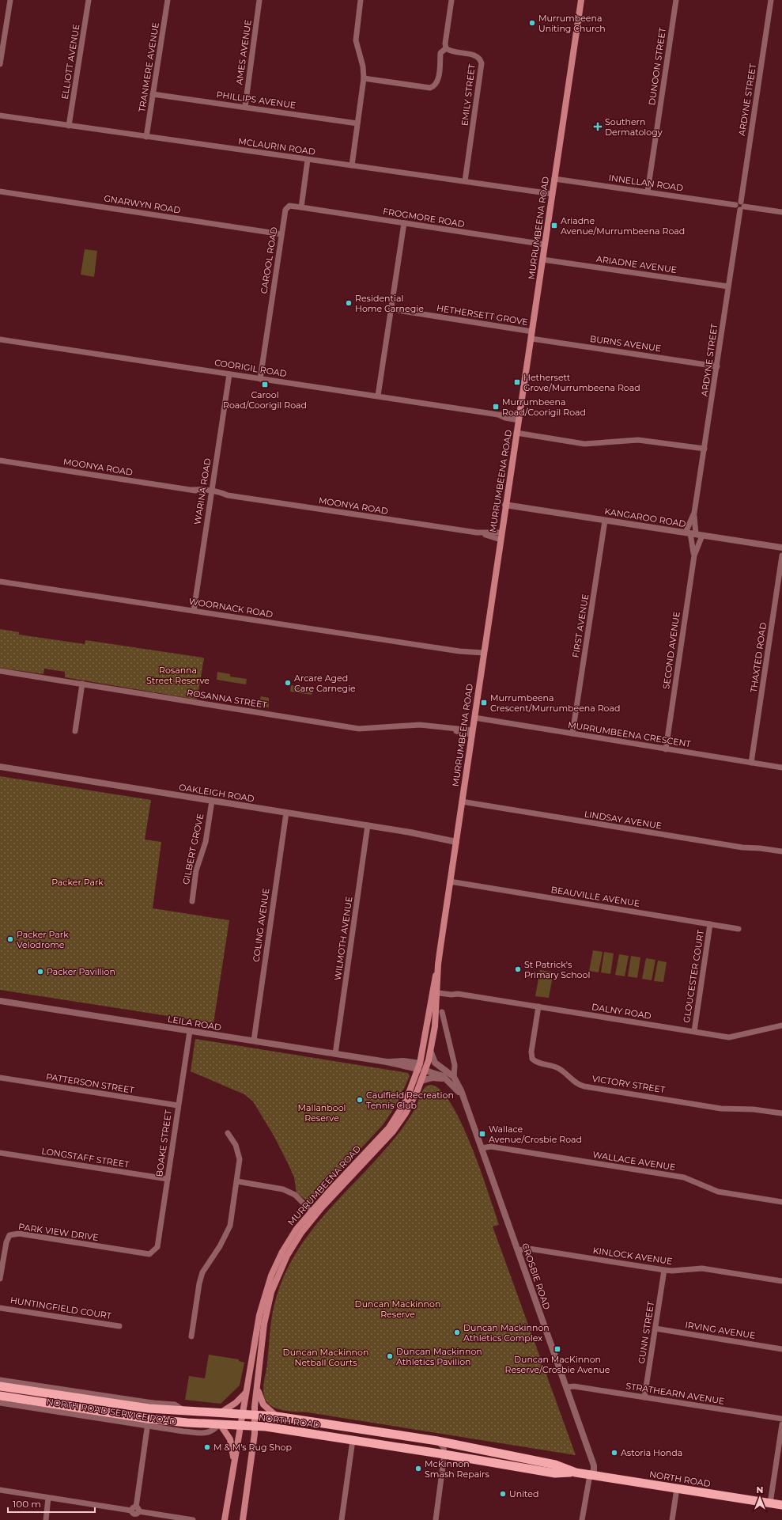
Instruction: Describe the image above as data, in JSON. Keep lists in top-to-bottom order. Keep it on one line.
{"streets":{"highway":["NORTH ROAD"],"main road":["MURRUMBEENA ROAD","LEILA ROAD"],"street":["AMES AVENUE","ELLIOTT AVENUE","DUNOON STREET","TRANMERE AVENUE","EMILY STREET","PHILLIPS AVENUE","ARDYNE STREET","MCLAURIN ROAD","INNELLAN ROAD","GNARWYN ROAD","FROGMORE ROAD","CAROOL ROAD","ARIADNE AVENUE","HETHERSETT GROVE","BURNS AVENUE","COORIGIL ROAD","MOONYA ROAD","WARINA ROAD","KANGAROO ROAD","WOORNACK ROAD","FIRST AVENUE","SECOND AVENUE","THAXTED ROAD","ROSANNA STREET","MURRUMBEENA CRESCENT","OAKLEIGH ROAD","LINDSAY AVENUE","GILBERT GROVE","BEAUVILLE AVENUE","COLING AVENUE","WILMOTH AVENUE","GLOUCESTER COURT","DALNY ROAD","PATTERSON STREET","VICTORY STREET","BOAKE STREET","LONGSTAFF STREET","WALLACE AVENUE","PARK VIEW DRIVE","KINLOCK AVENUE","CROSBIE ROAD","HUNTINGFIELD COURT","IRVING AVENUE","GUNN STREET","STRATHEARN AVENUE","NORTH ROAD SERVICE ROAD"]},"crossings":[["AMES AVENUE","PHILLIPS AVENUE"],["ELLIOTT AVENUE","MCLAURIN ROAD"],["DUNOON STREET","INNELLAN ROAD"],["TRANMERE AVENUE","PHILLIPS AVENUE"],["TRANMERE AVENUE","MCLAURIN ROAD"],["EMILY STREET","MCLAURIN ROAD"],["ARDYNE STREET","INNELLAN ROAD"],["ARDYNE STREET","ARIADNE AVENUE"],["ARDYNE STREET","BURNS AVENUE"],["ARDYNE STREET","KANGAROO ROAD"],["ARDYNE STREET","SECOND AVENUE"],["MCLAURIN ROAD","MURRUMBEENA ROAD"],["INNELLAN ROAD","MURRUMBEENA ROAD"],["GNARWYN ROAD","CAROOL ROAD"],["FROGMORE ROAD","MURRUMBEENA ROAD"],["FROGMORE ROAD","CAROOL ROAD"],["MURRUMBEENA ROAD","ARIADNE AVENUE"],["MURRUMBEENA ROAD","HETHERSETT GROVE"],["MURRUMBEENA ROAD","BURNS AVENUE"],["MURRUMBEENA ROAD","COORIGIL ROAD"],["MURRUMBEENA ROAD","MOONYA ROAD"],["MURRUMBEENA ROAD","KANGAROO ROAD"],["MURRUMBEENA ROAD","WOORNACK ROAD"],["MURRUMBEENA ROAD","ROSANNA STREET"],["MURRUMBEENA ROAD","MURRUMBEENA CRESCENT"],["MURRUMBEENA ROAD","OAKLEIGH ROAD"],["MURRUMBEENA ROAD","LINDSAY AVENUE"],["MURRUMBEENA ROAD","BEAUVILLE AVENUE"],["MURRUMBEENA ROAD","DALNY ROAD"],["MURRUMBEENA ROAD","LEILA ROAD"],["MURRUMBEENA ROAD","NORTH ROAD"],["CAROOL ROAD","COORIGIL ROAD"],["COORIGIL ROAD","WARINA ROAD"],["MOONYA ROAD","WARINA ROAD"],["WARINA ROAD","WOORNACK ROAD"],["KANGAROO ROAD","FIRST AVENUE"],["KANGAROO ROAD","SECOND AVENUE"],["FIRST AVENUE","MURRUMBEENA CRESCENT"],["SECOND AVENUE","MURRUMBEENA CRESCENT"],["THAXTED ROAD","MURRUMBEENA CRESCENT"],["OAKLEIGH ROAD","GILBERT GROVE"],["OAKLEIGH ROAD","COLING AVENUE"],["OAKLEIGH ROAD","WILMOTH AVENUE"],["BEAUVILLE AVENUE","GLOUCESTER COURT"],["COLING AVENUE","LEILA ROAD"],["WILMOTH AVENUE","LEILA ROAD"],["GLOUCESTER COURT","DALNY ROAD"],["DALNY ROAD","VICTORY STREET"],["LEILA ROAD","BOAKE STREET"],["LEILA ROAD","CROSBIE ROAD"],["PATTERSON STREET","BOAKE STREET"],["BOAKE STREET","LONGSTAFF STREET"],["BOAKE STREET","PARK VIEW DRIVE"],["WALLACE AVENUE","CROSBIE ROAD"],["KINLOCK AVENUE","CROSBIE ROAD"],["KINLOCK AVENUE","GUNN STREET"],["CROSBIE ROAD","STRATHEARN AVENUE"],["CROSBIE ROAD","NORTH ROAD"],["IRVING AVENUE","GUNN STREET"],["GUNN STREET","STRATHEARN AVENUE"],["NORTH ROAD SERVICE ROAD","NORTH ROAD"]],"parks":["Rosanna Street Reserve","Packer Park","Mallanbool Reserve","Duncan Mackinnon Reserve","Duncan Mackinnon Netball Courts"],"places":{"other":["Murrumbeena Uniting Church","Residential Home Carnegie","Arcare Aged Care Carnegie","Packer Park Velodrome","St Patrick's Primary School","Packer Pavillion","Caulfield Recreation Tennis Club","Duncan Mackinnon Athletics Complex","Duncan Mackinnon Athletics Pavilion","M & M's Rug Shop","Astoria Honda","McKinnon Smash Repairs","United"],"health":["Southern Dermatology"],"transit":["Ariadne Avenue/Murrumbeena Road","Hethersett Grove/Murrumbeena Road","Carool Road/Coorigil Road","Murrumbeena Road/Coorigil Road","Murrumbeena Crescent/Murrumbeena Road","Wallace Avenue/Crosbie Road","Duncan MacKinnon Reserve/Crosbie Avenue"]},"scale_bar":"100 m","north":"top"}
